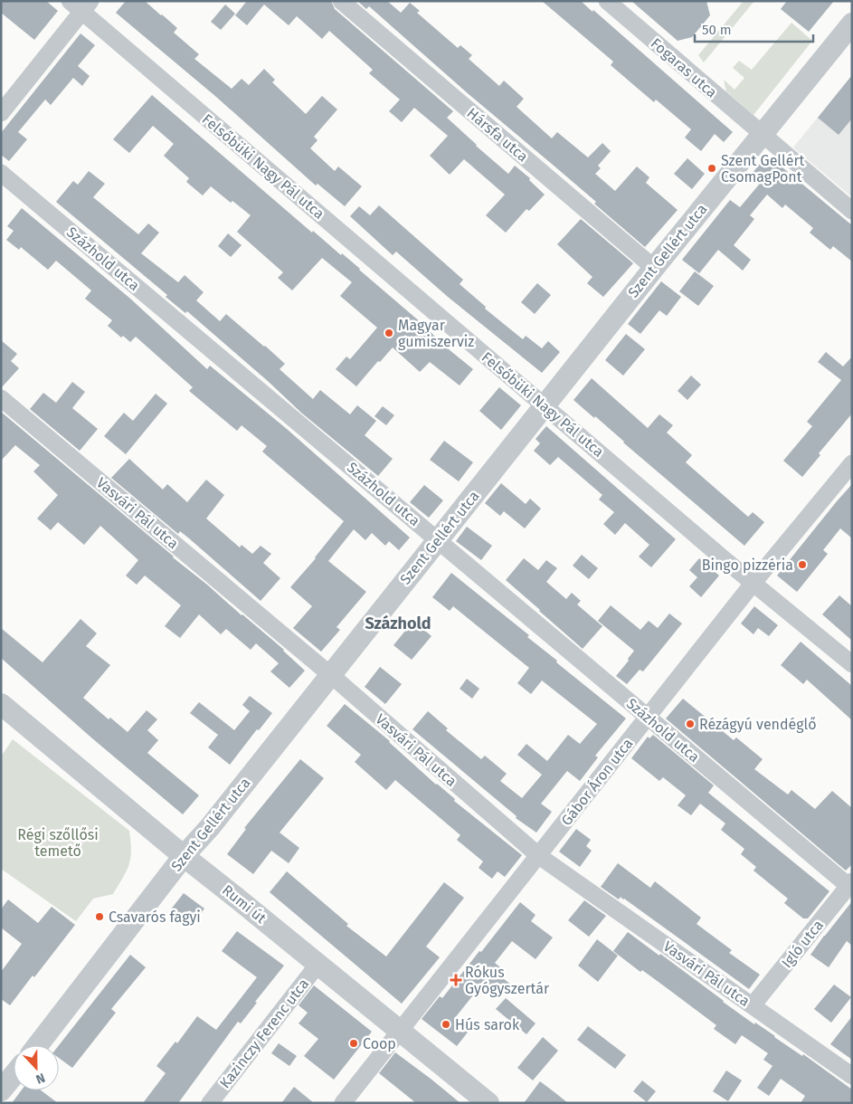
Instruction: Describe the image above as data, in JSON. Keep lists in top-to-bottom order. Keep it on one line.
{"streets":{"street":["Fogaras utca","Hársfa utca","Felsőbüki Nagy Pál utca","Szent Gellért utca","Százhold utca","Vasvári Pál utca","Gábor Áron utca","Rumi út","Igló utca","Kazinczy Ferenc utca"]},"crossings":[["Fogaras utca","Szent Gellért utca"],["Hársfa utca","Szent Gellért utca"],["Felsőbüki Nagy Pál utca","Szent Gellért utca"],["Felsőbüki Nagy Pál utca","Gábor Áron utca"],["Szent Gellért utca","Százhold utca"],["Szent Gellért utca","Vasvári Pál utca"],["Szent Gellért utca","Rumi út"],["Százhold utca","Gábor Áron utca"],["Százhold utca","Igló utca"],["Vasvári Pál utca","Gábor Áron utca"],["Vasvári Pál utca","Igló utca"],["Gábor Áron utca","Rumi út"],["Rumi út","Kazinczy Ferenc utca"]],"districts":["Százhold"],"parks":["Régi szőllősi temető"],"places":{"other":["Szent Gellért CsomagPont","Magyar gumiszerviz","Bingo pizzéria","Rézágyú vendéglő","Csavarós fagyi","Hús sarok","Coop"],"health":["Rókus Gyógyszertár"]},"scale_bar":"50 m","north":"bottom"}
